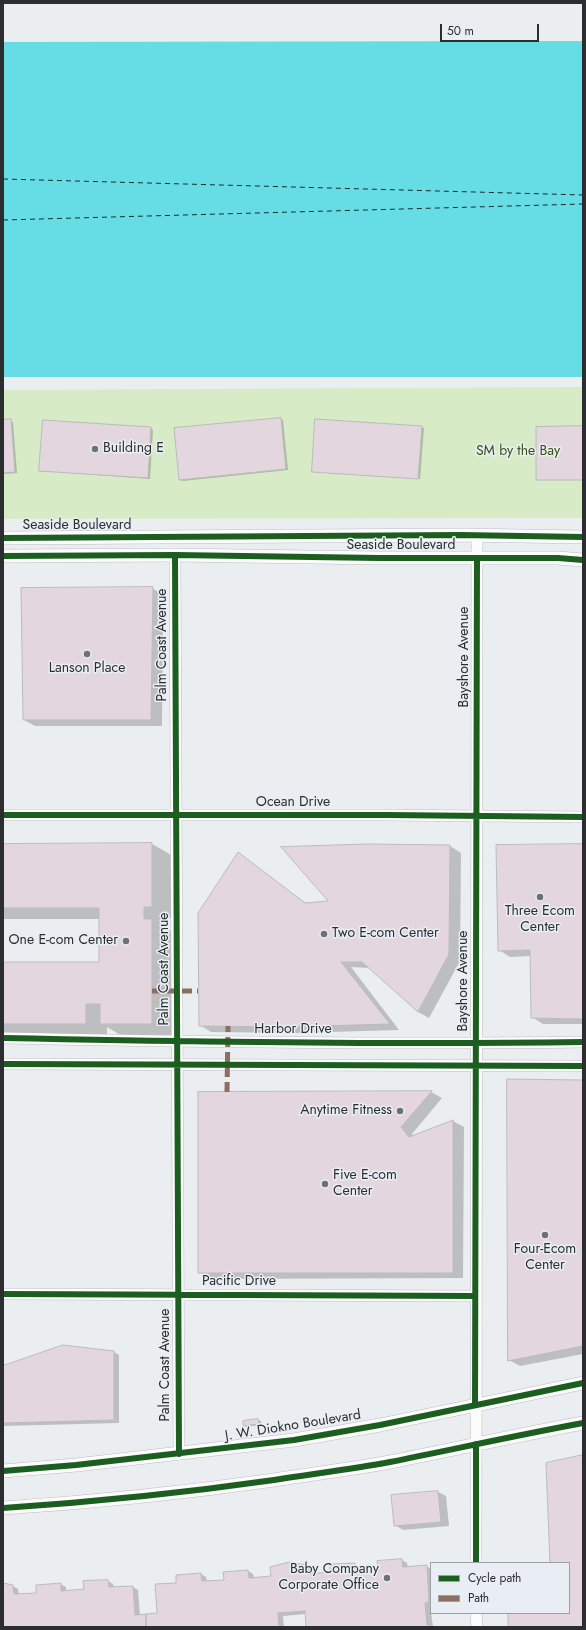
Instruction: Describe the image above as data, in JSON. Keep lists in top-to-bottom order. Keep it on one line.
{"streets":{"street":["Seaside Boulevard","Palm Coast Avenue","Bayshore Avenue","Ocean Drive","Harbor Drive","Pacific Drive","J. W. Diokno Boulevard"]},"crossings":[["Seaside Boulevard","Palm Coast Avenue"],["Seaside Boulevard","Bayshore Avenue"],["Palm Coast Avenue","Ocean Drive"],["Palm Coast Avenue","Harbor Drive"],["Palm Coast Avenue","Pacific Drive"],["Palm Coast Avenue","J. W. Diokno Boulevard"],["Bayshore Avenue","Ocean Drive"],["Bayshore Avenue","Harbor Drive"],["Bayshore Avenue","Pacific Drive"],["Bayshore Avenue","J. W. Diokno Boulevard"]],"parks":["SM by the Bay"],"places":["Building E","Lanson Place","Three Ecom Center","Two E-com Center","One E-com Center","Anytime Fitness","Five E-com Center","Four-Ecom Center","Baby Company Corporate Office"],"legend":["Cycle path","Path"],"scale_bar":"50 m"}
